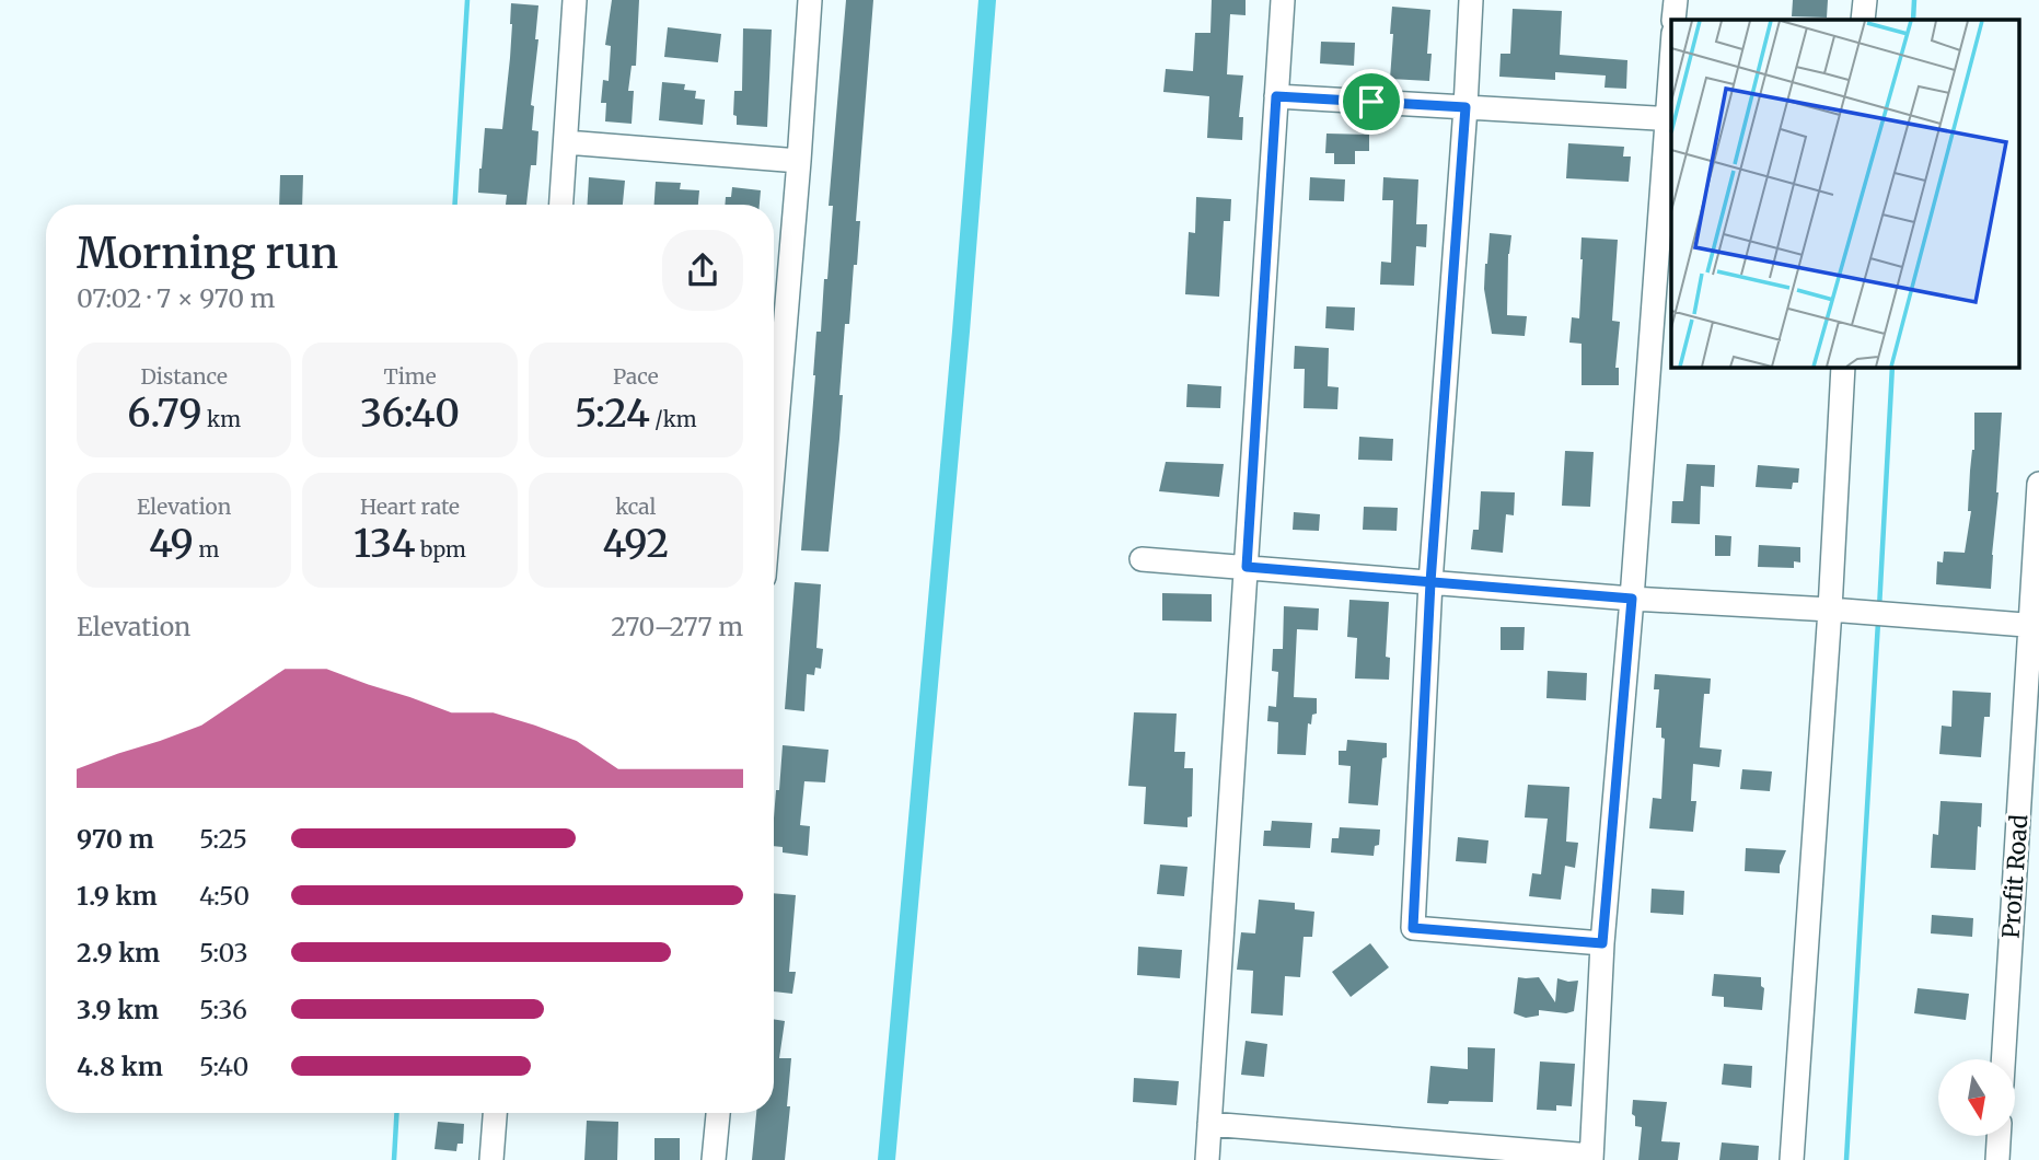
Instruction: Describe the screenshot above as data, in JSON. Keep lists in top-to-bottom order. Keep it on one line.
{"streets":{"street":["Profit Road"]},"north":"bottom","page":{"heading":["Morning run","07:02 · 7 × 970 m"],"stats":[["Distance","6.79 km"],["Time","36:40"],["Pace","5:24 /km"],["Elevation","49 m"],["Heart rate","134 bpm"],["kcal","492"]],"chart":["Elevation","270–277 m"],"list":[{"name":"970 m","note":"5:25"},{"name":"1.9 km","note":"4:50"},{"name":"2.9 km","note":"5:03"},{"name":"3.9 km","note":"5:36"},{"name":"4.8 km","note":"5:40"}]}}
